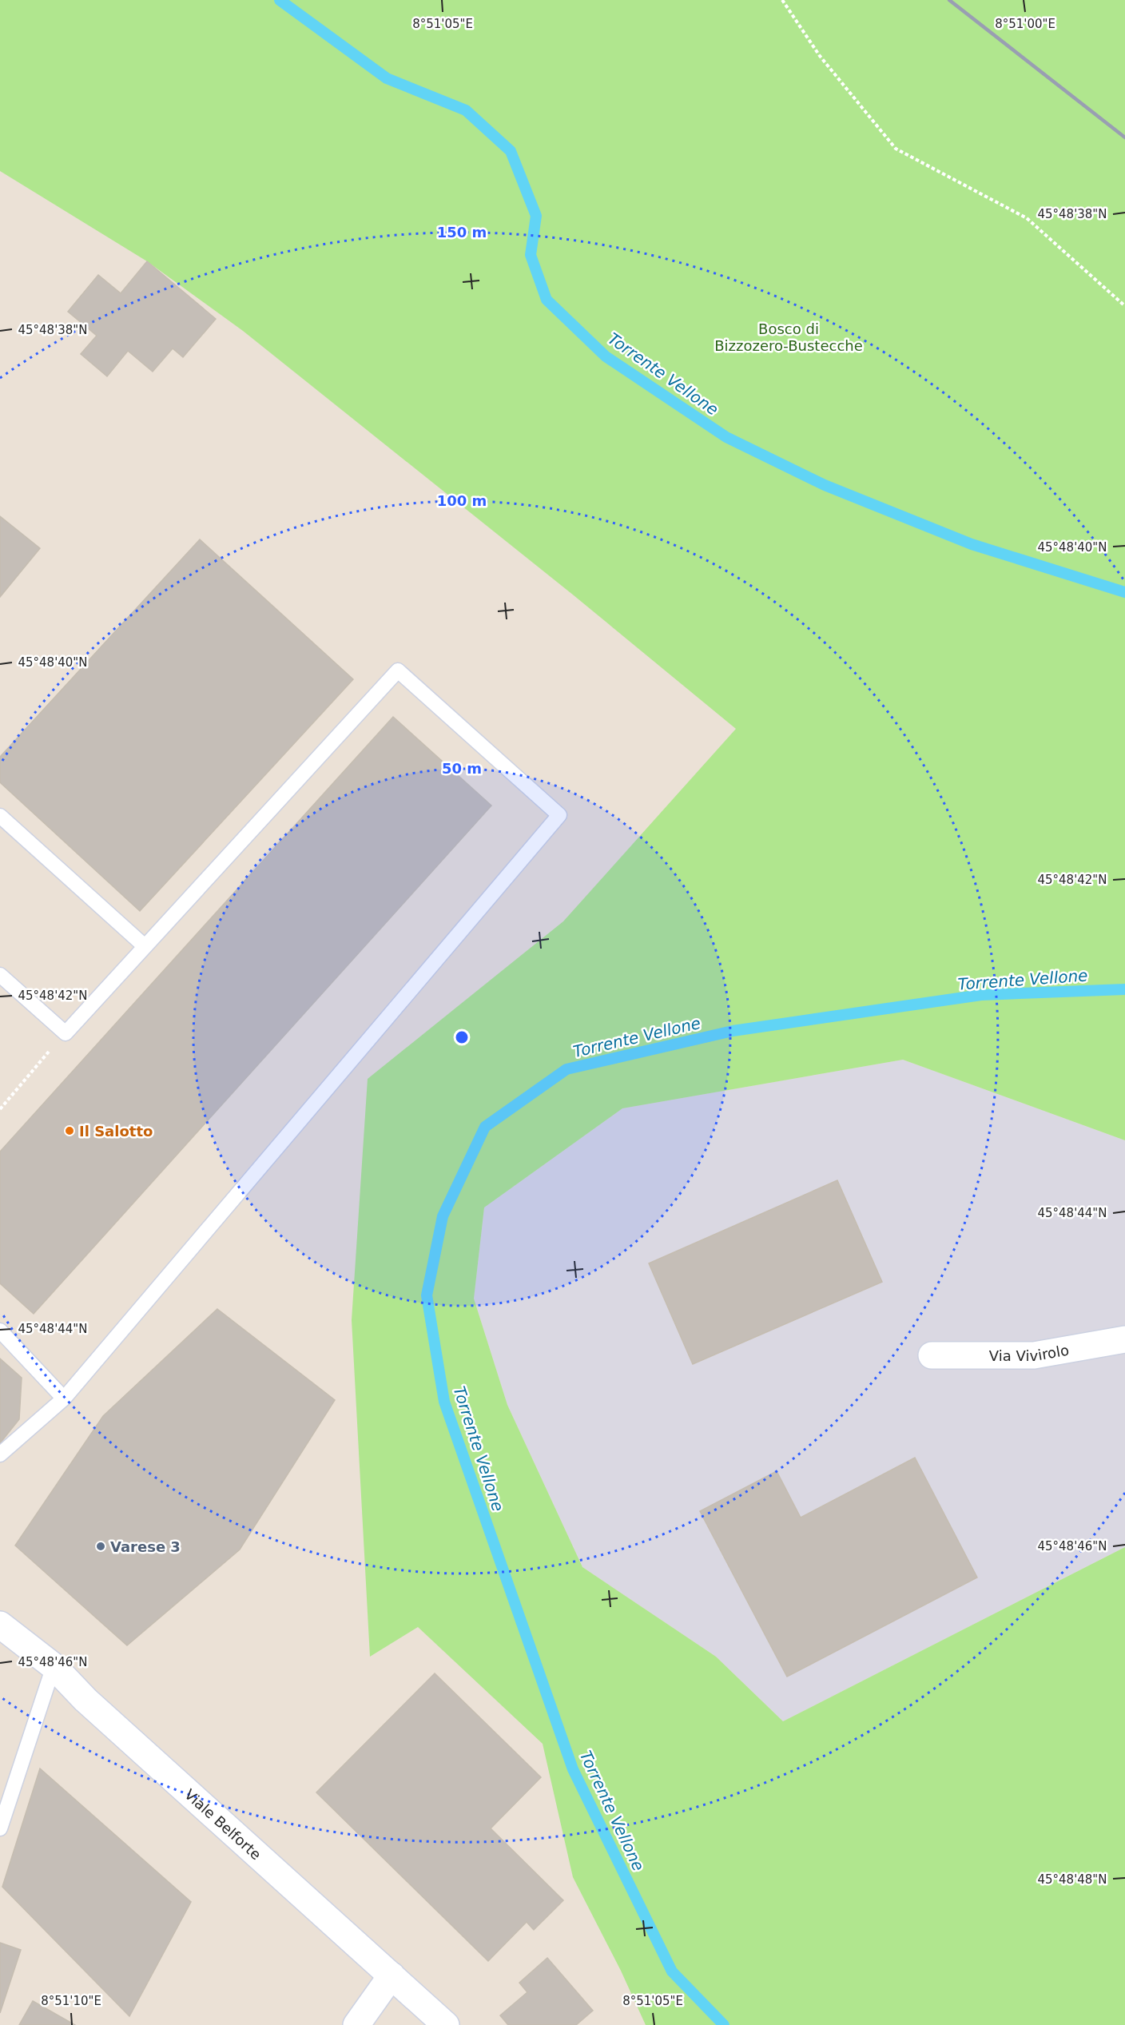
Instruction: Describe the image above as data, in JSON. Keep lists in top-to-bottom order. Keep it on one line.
{"streets":{"main road":["Via Vivirolo","Viale Belforte"]},"water":["Torrente Vellone"],"parks":["Bosco di Bizzozero-Bustecche"],"places":["Il Salotto","Varese 3"],"coordinates":["8°51'05\"E","8°51'00\"E","45°48'38\"N","45°48'40\"N","45°48'42\"N","45°48'44\"N","45°48'46\"N","45°48'48\"N","8°51'10\"E"],"rings":["150 m","100 m","50 m"]}
